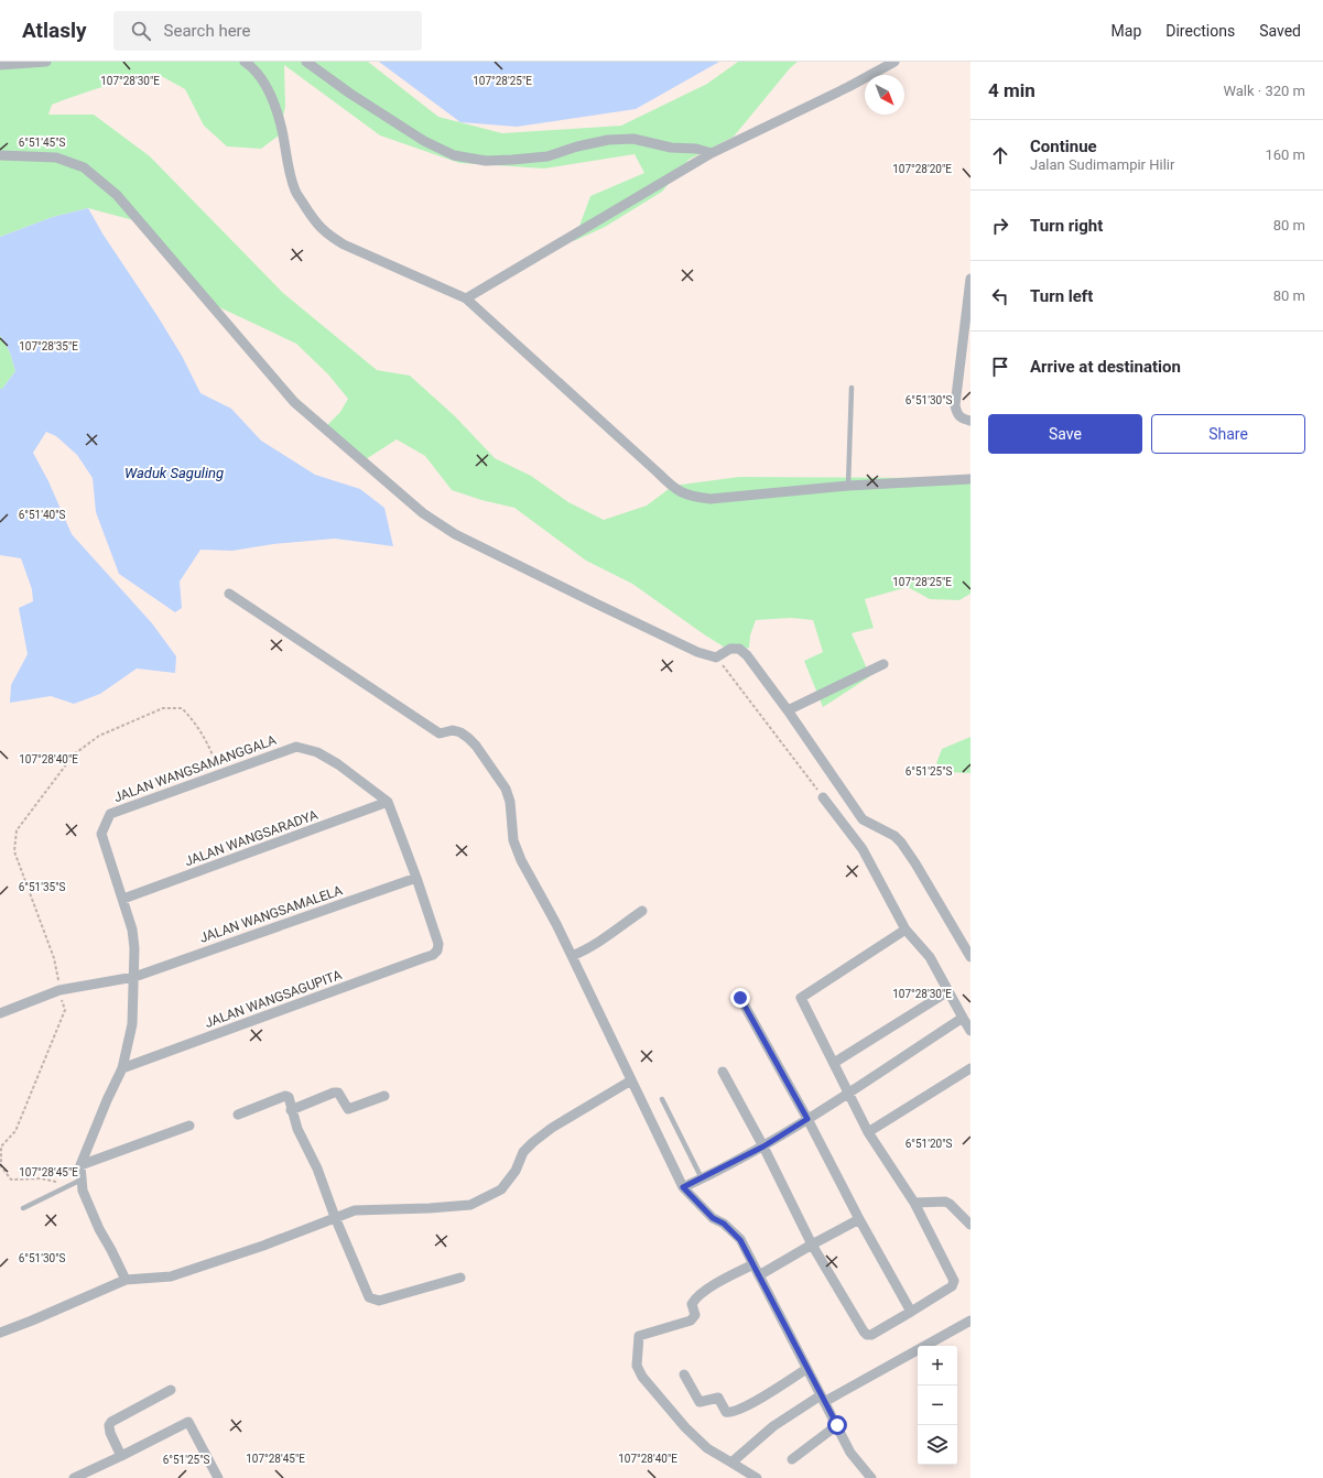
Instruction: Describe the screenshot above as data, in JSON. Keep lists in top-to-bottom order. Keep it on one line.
{"streets":{"street":["JALAN WANGSAMANGGALA","JALAN WANGSARADYA","JALAN WANGSAMALELA","JALAN WANGSAGUPITA"]},"crossings":[["JALAN WANGSAMANGGALA","JALAN WANGSARADYA"],["JALAN WANGSAMANGGALA","JALAN WANGSAMALELA"],["JALAN WANGSAMANGGALA","JALAN WANGSAGUPITA"],["JALAN WANGSAMALELA","JALAN WANGSAGUPITA"]],"water":["Waduk Saguling"],"north":"bottom right","page":{"header":"Atlasly","search":"Search here","nav":["Map","Directions","Saved"],"heading":["4 min","Walk · 320 m"],"list":[["Continue","Jalan Sudimampir Hilir","160 m"],["Turn right","80 m"],["Turn left","80 m"],"Arrive at destination"],"buttons":["Save","Share"],"map_buttons":["+","−"]},"coordinates":["107°28'30\"E","107°28'25\"E","6°51'45\"S","107°28'20\"E","107°28'35\"E","6°51'30\"S","6°51'40\"S","107°28'40\"E","6°51'25\"S","6°51'35\"S","6°51'20\"S","107°28'45\"E"]}
